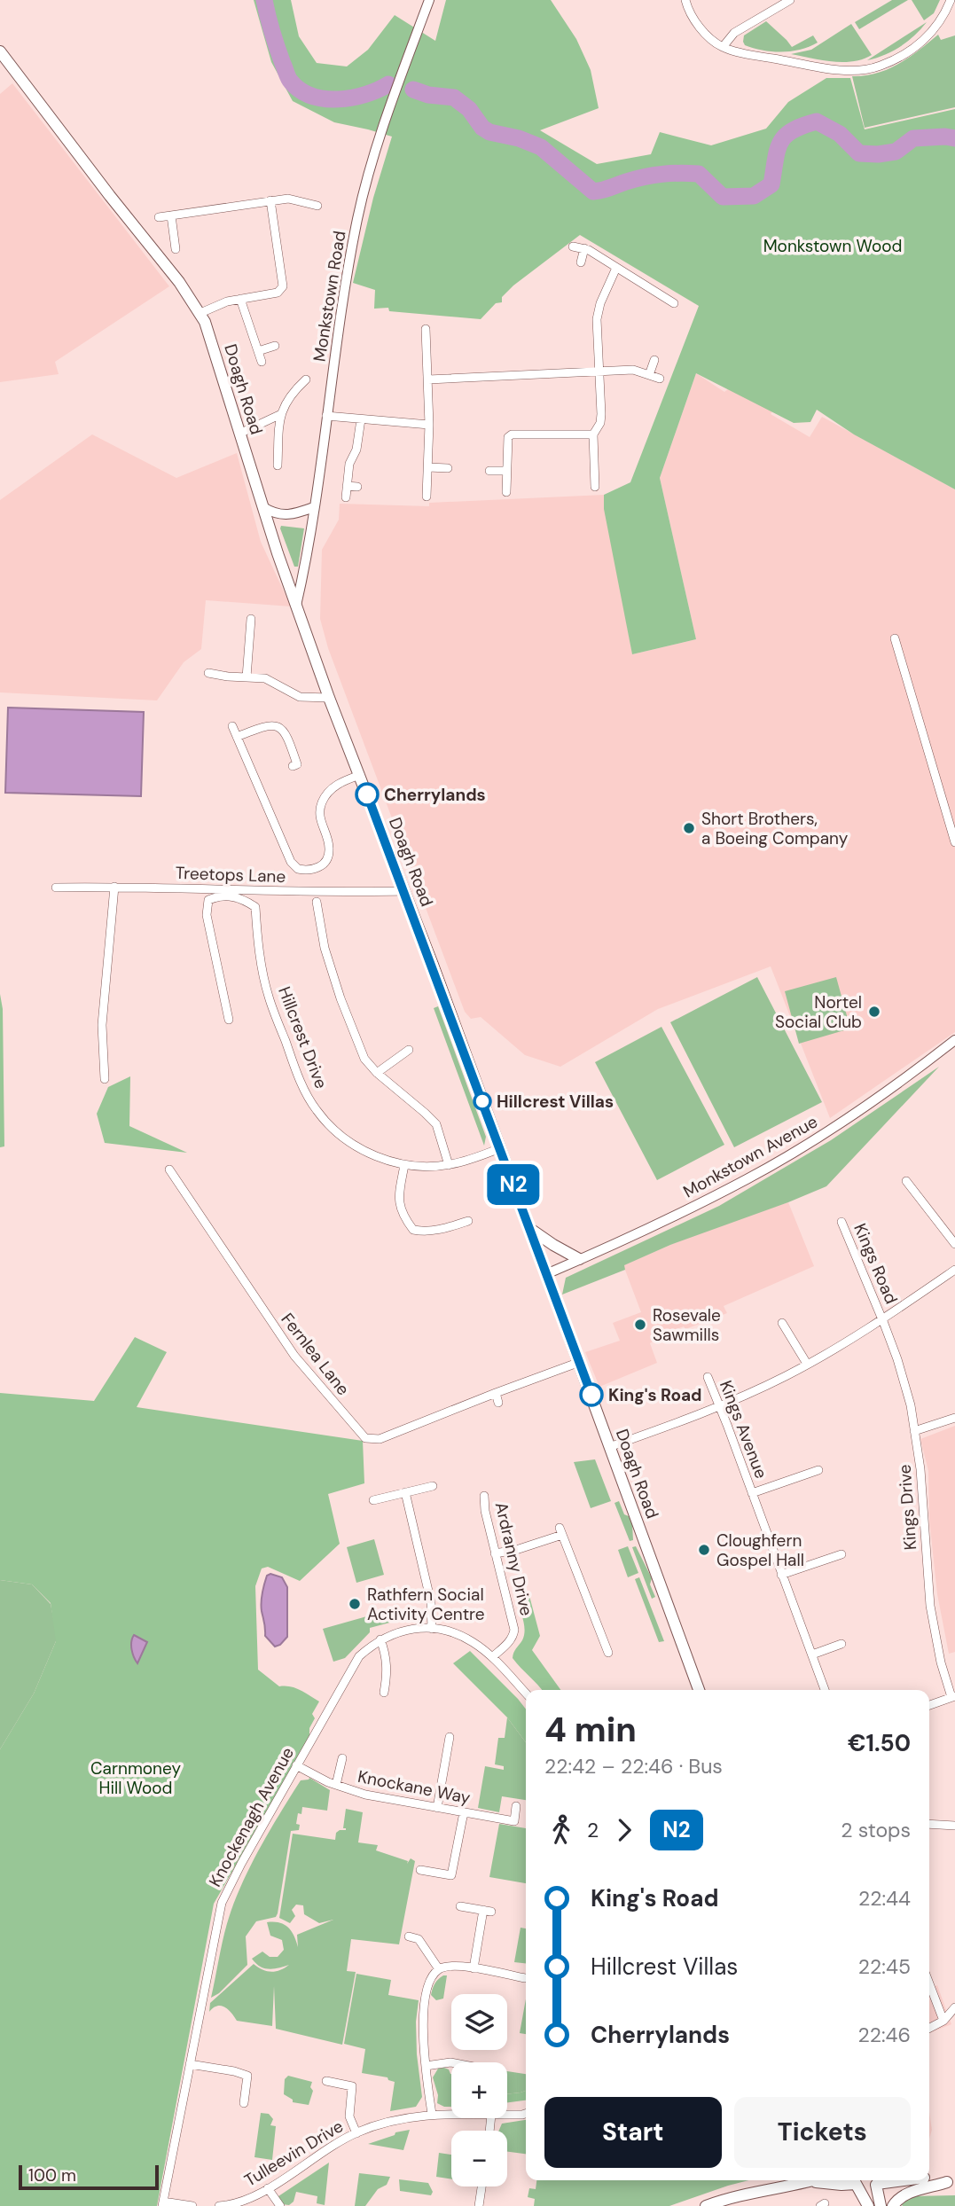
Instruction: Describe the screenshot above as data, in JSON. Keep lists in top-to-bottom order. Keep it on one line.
{"streets":{"main road":["Doagh Road"],"street":["Monkstown Road","Treetops Lane","Hillcrest Drive","Monkstown Avenue","Kings Road","Fernlea Lane","Kings Avenue","Kings Drive","Ardranny Drive","Knockane Way","Knockenagh Avenue","Tulleevin Drive"]},"crossings":[["Monkstown Road","Doagh Road"],["Doagh Road","Treetops Lane"],["Doagh Road","Hillcrest Drive"],["Doagh Road","Monkstown Avenue"],["Doagh Road","Kings Road"],["Doagh Road","Fernlea Lane"],["Kings Road","Kings Avenue"],["Kings Road","Kings Drive"],["Ardranny Drive","Knockenagh Avenue"],["Knockane Way","Knockenagh Avenue"]],"parks":["Monkstown Wood","Carnmoney Hill Wood"],"places":["Cherrylands","Short Brothers, a Boeing Company","Nortel Social Club","Hillcrest Villas","Rosevale Sawmills","King's Road","Cloughfern Gospel Hall","Rathfern Social Activity Centre"],"lines":["bus line N2"],"scale_bar":"100 m","page":{"on_map":"N2","heading":["4 min","22:42 – 22:46 · Bus","€1.50"],"legs":["2","N2","2 stops"],"list":[{"name":"King's Road","value":"22:44"},{"name":"Hillcrest Villas","value":"22:45"},{"name":"Cherrylands","value":"22:46"}],"map_buttons":["+","−"],"buttons":["Start","Tickets"],"scale":"100 m"}}
